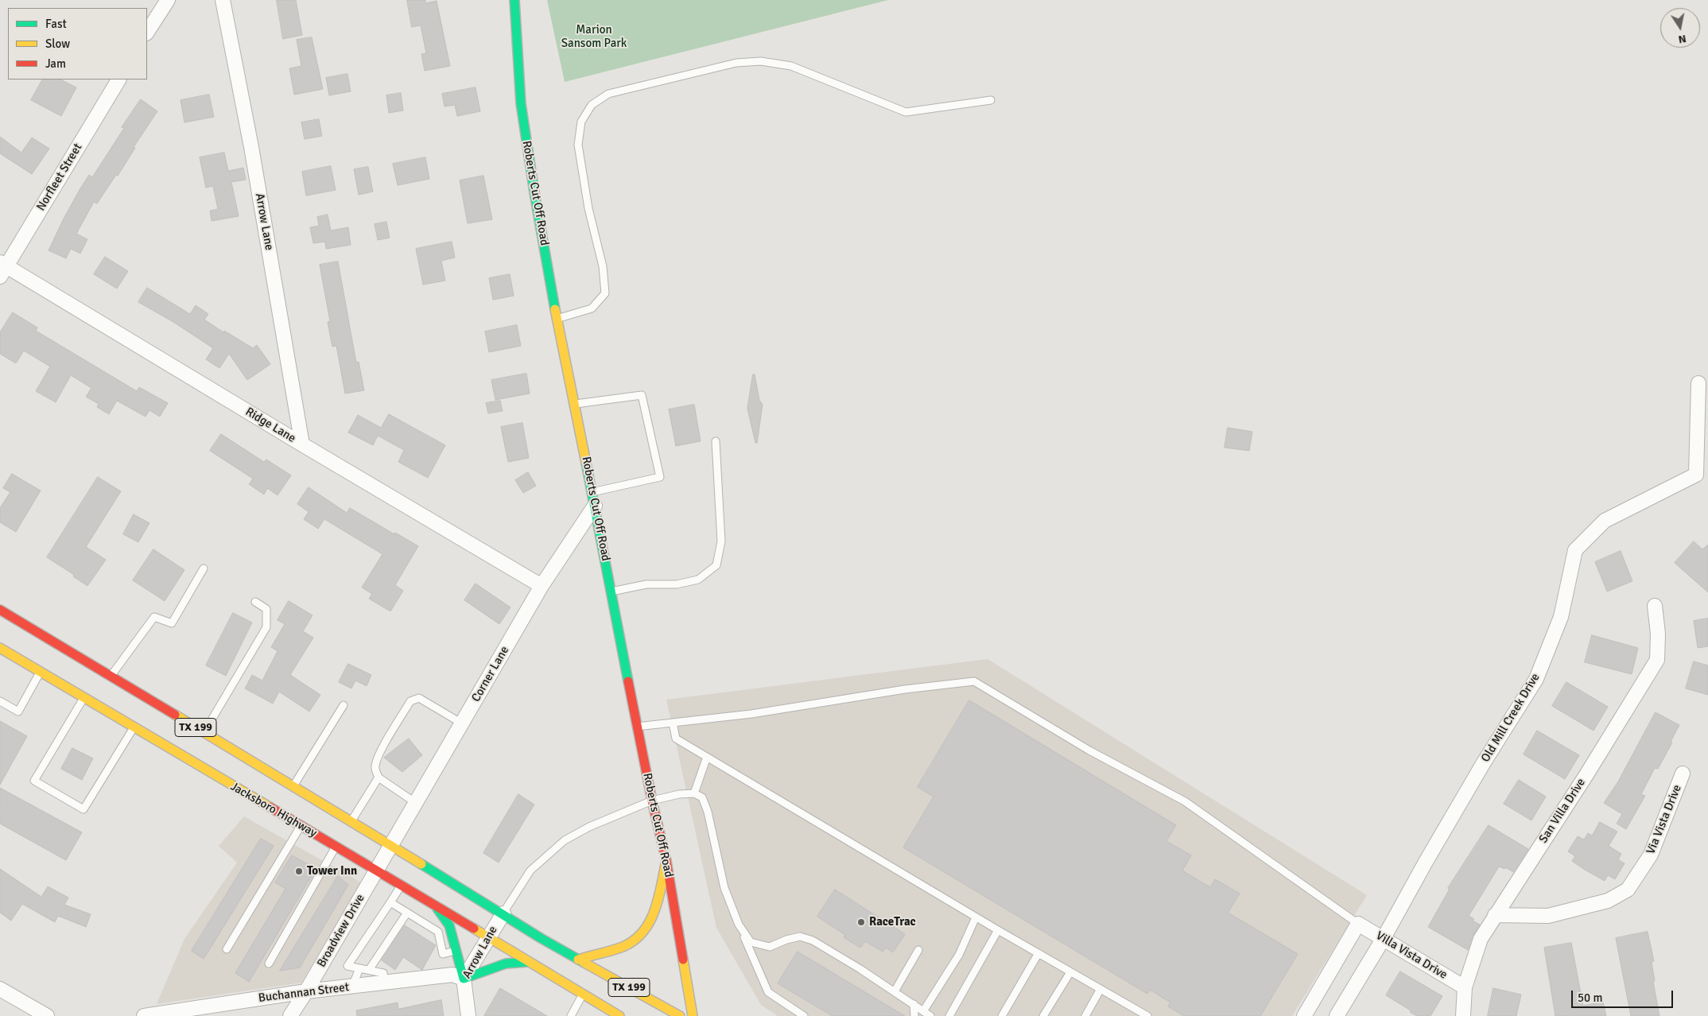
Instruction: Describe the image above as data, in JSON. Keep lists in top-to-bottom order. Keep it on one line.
{"streets":{"main road":["Roberts Cut Off Road","TX 199","Jacksboro Highway"],"street":["Norfleet Street","Arrow Lane","Ridge Lane","Corner Lane","Old Mill Creek Drive","San Villa Drive","Via Vista Drive","Broadview Drive","Villa Vista Drive","Buchannan Street"]},"crossings":[["Norfleet Street","Ridge Lane"],["Roberts Cut Off Road","Corner Lane"],["Arrow Lane","Ridge Lane"],["Arrow Lane","TX 199"],["Arrow Lane","Jacksboro Highway"],["Arrow Lane","Buchannan Street"],["Ridge Lane","Corner Lane"],["Corner Lane","TX 199"],["Corner Lane","Broadview Drive"],["Old Mill Creek Drive","Villa Vista Drive"],["TX 199","Jacksboro Highway"],["TX 199","Broadview Drive"],["Jacksboro Highway","Broadview Drive"],["San Villa Drive","Via Vista Drive"],["San Villa Drive","Villa Vista Drive"],["Broadview Drive","Buchannan Street"]],"parks":["Marion Sansom Park"],"places":["Tower Inn","RaceTrac"],"legend":["Fast","Slow","Jam"],"scale_bar":"50 m","north":"bottom"}
